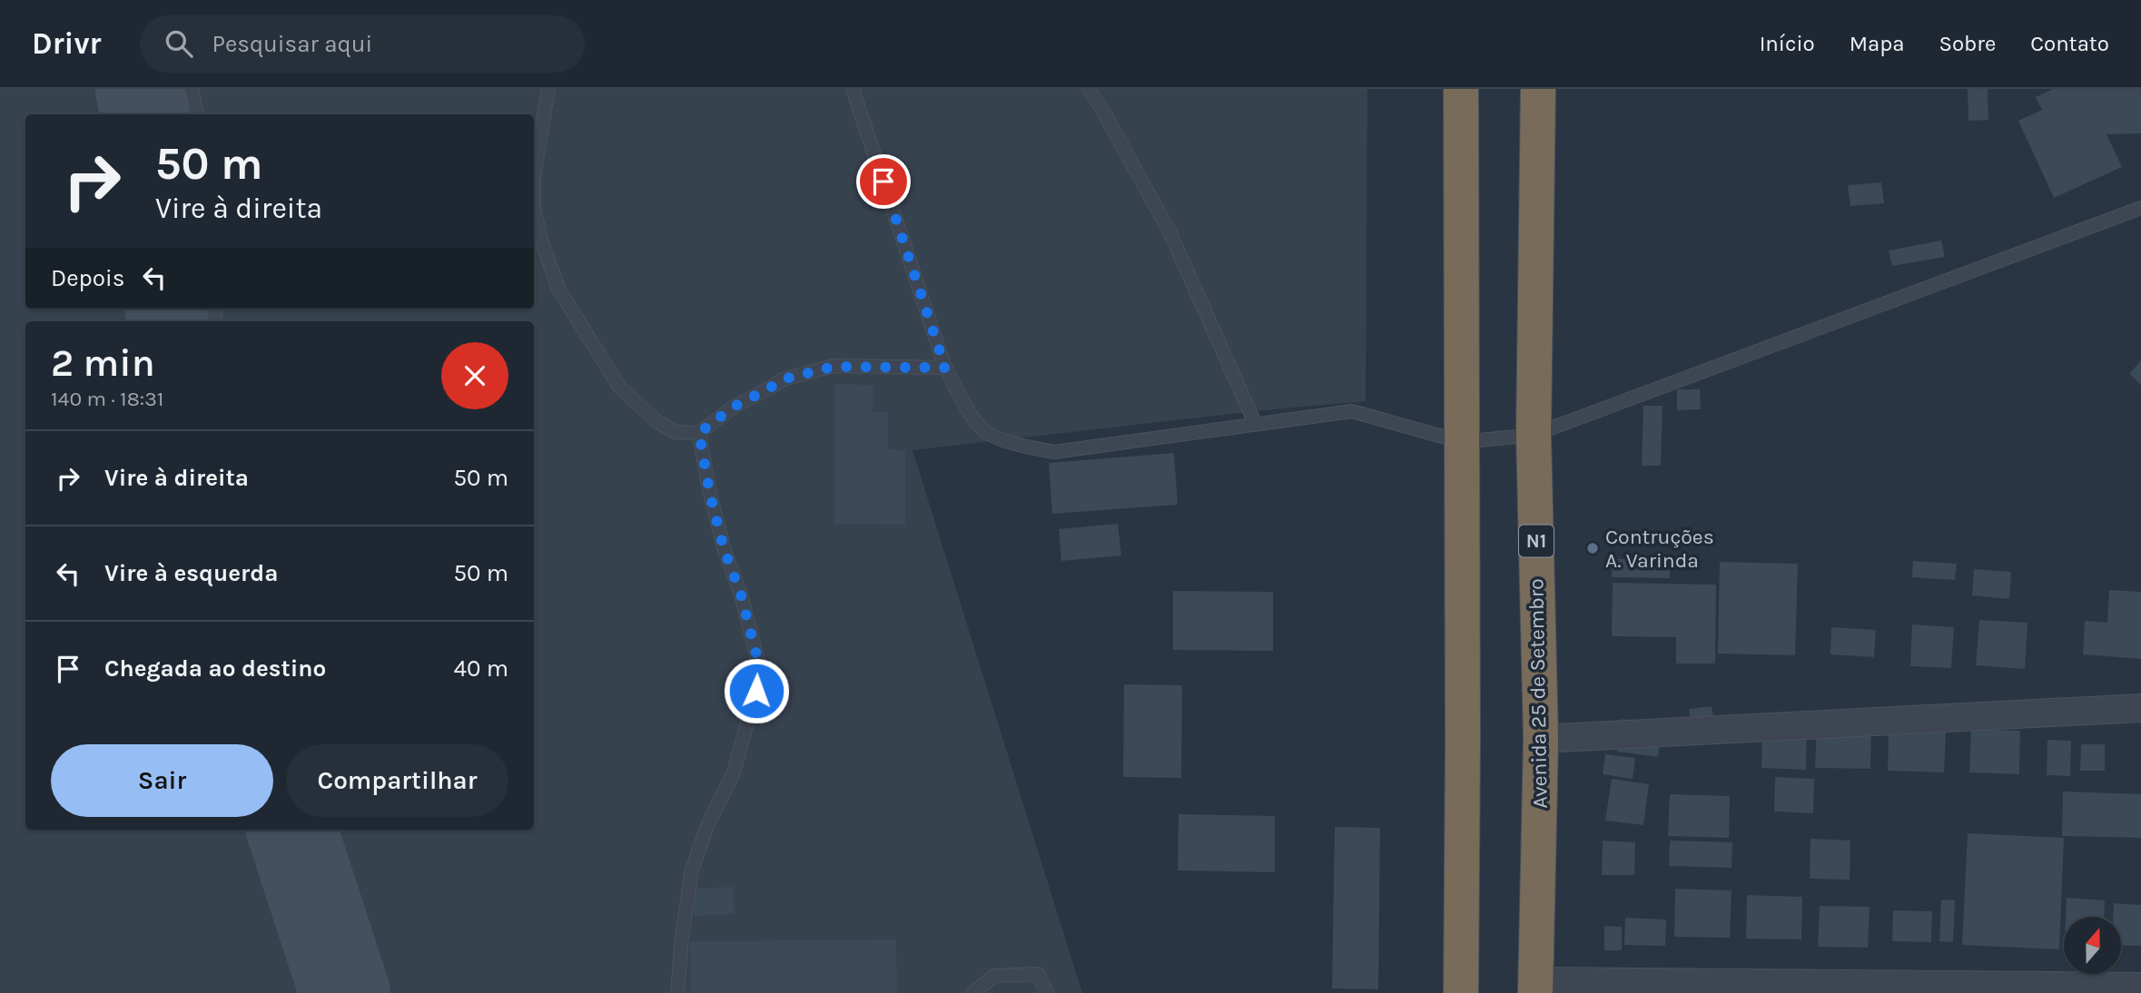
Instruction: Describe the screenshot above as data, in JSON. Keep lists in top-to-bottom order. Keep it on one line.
{"streets":{"highway":["N1","Avenida 25 de Setembro"]},"places":["Contruções A. Varinda"],"north":"top","page":{"header":"Drivr","search":"Pesquisar aqui","nav":["Início","Mapa","Sobre","Contato"],"turn":["50 m","Vire à direita"],"then":"Depois","heading":["2 min","140 m · 18:31"],"list":[{"name":"Vire à direita","value":"50 m"},{"name":"Vire à esquerda","value":"50 m"},{"name":"Chegada ao destino","value":"40 m"}],"buttons":["Sair","Compartilhar"]}}
